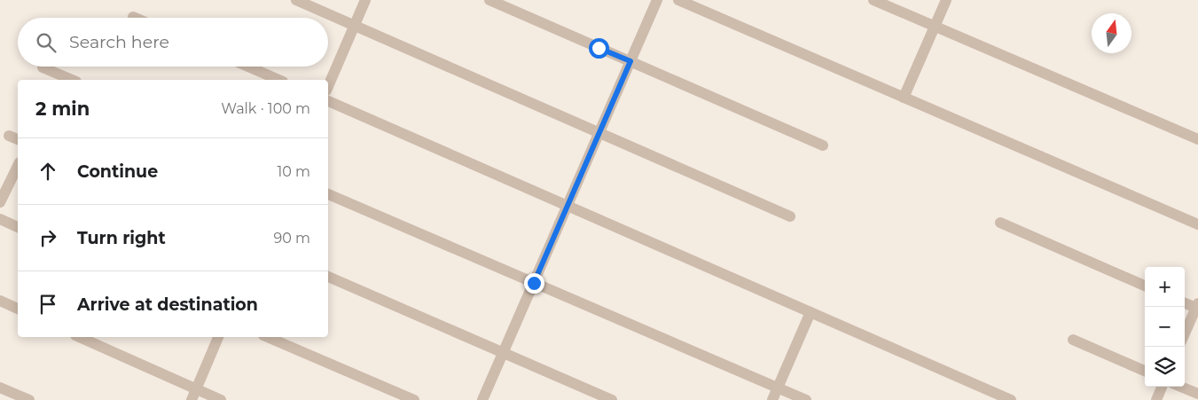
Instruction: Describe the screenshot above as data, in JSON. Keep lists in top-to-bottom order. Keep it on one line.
{"north":"top","page":{"search":"Search here","heading":["2 min","Walk · 100 m"],"list":[["Continue","10 m"],["Turn right","90 m"],"Arrive at destination"],"map_buttons":["+","−"]}}
